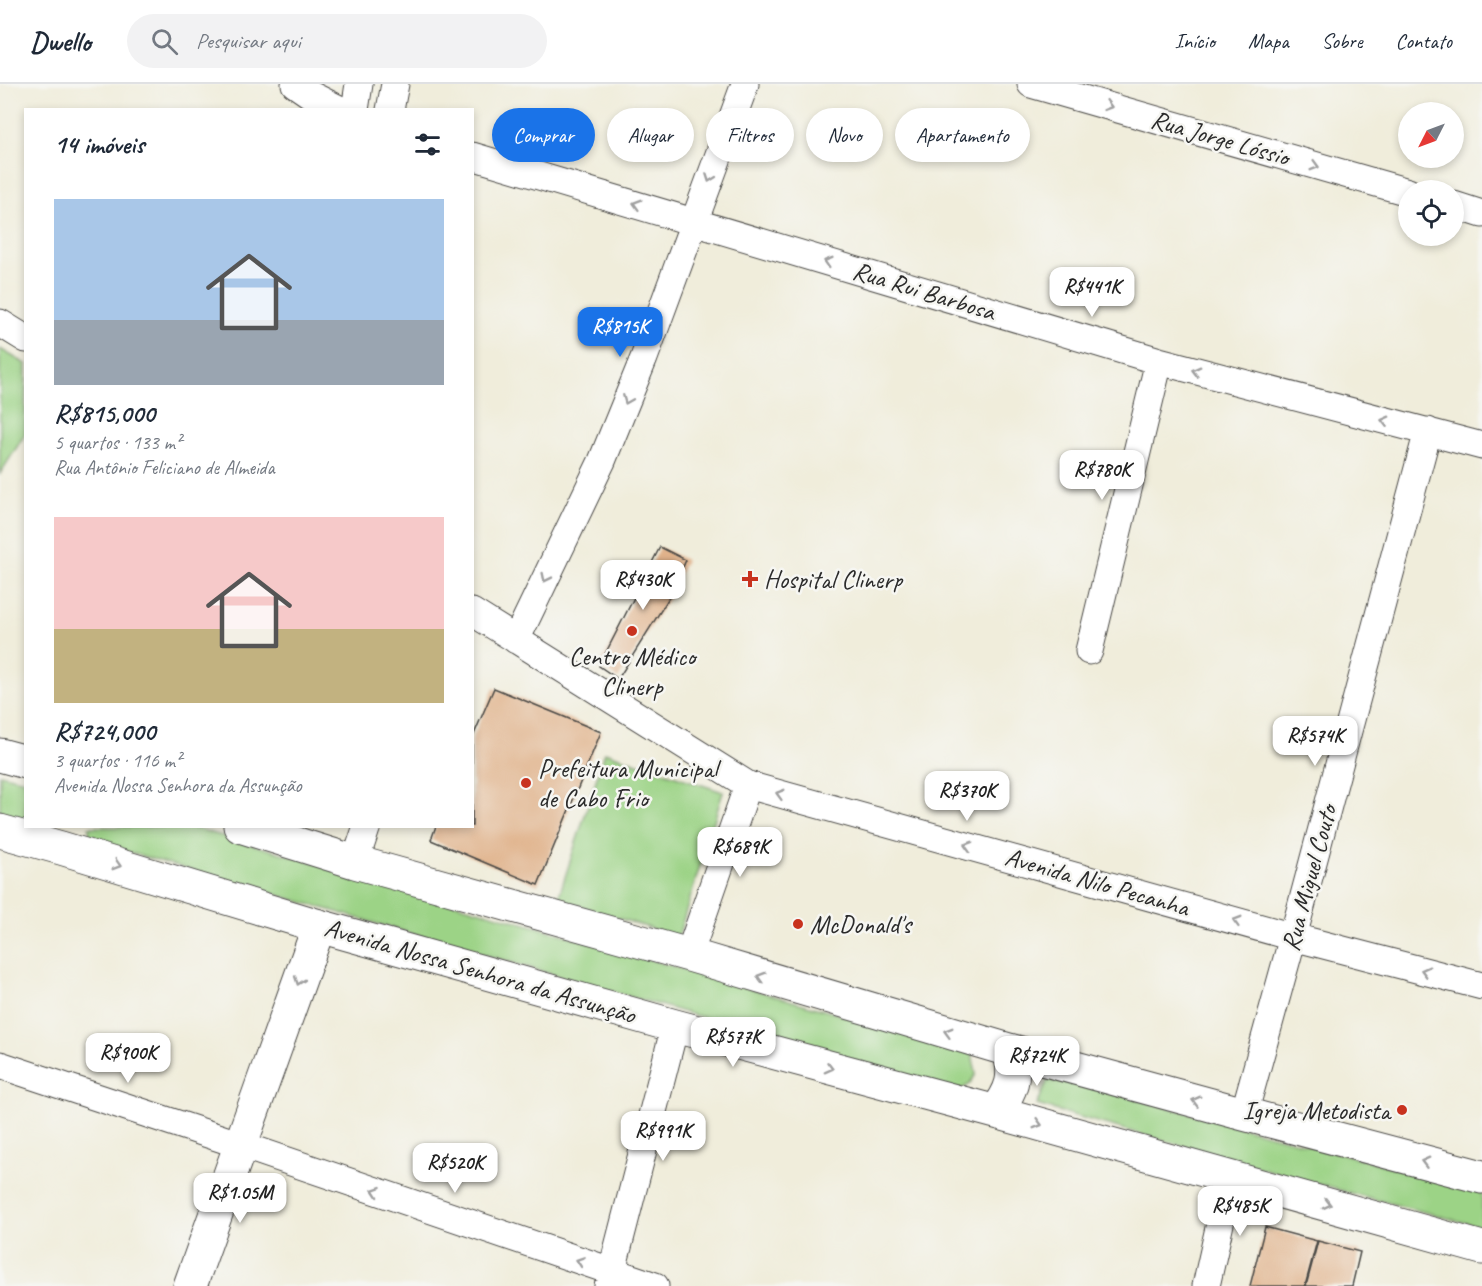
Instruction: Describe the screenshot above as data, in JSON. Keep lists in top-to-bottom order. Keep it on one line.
{"streets":{"main road":["Avenida Nossa Senhora da Assunção"],"street":["Rua Jorge Lóssio","Rua Rui Barbosa","Rua Miguel Couto","Avenida Nilo Pecanha"]},"crossings":[["Rua Rui Barbosa","Rua Miguel Couto"],["Rua Miguel Couto","Avenida Nilo Pecanha"]],"one_way":["Rua Jorge Lóssio","Rua Rui Barbosa","Avenida Nilo Pecanha"],"places":{"health":["Hospital Clinerp"],"other":["Centro Médico Clinerp","Prefeitura Municipal de Cabo Frio","McDonald's","Igreja Metodista"]},"north":"bottom left","page":{"header":"Dwello","search":"Pesquisar aqui","nav":["Início","Mapa","Sobre","Contato"],"chip":["Comprar","Alugar","Filtros","Novo","Apartamento"],"heading":"14 imóveis","list":[{"name":"R$815,000","note":"5 quartos · 133 m² · Rua Antônio Feliciano de Almeida"},{"name":"R$724,000","note":"3 quartos · 116 m² · Avenida Nossa Senhora da Assunção"}],"price":["R$441K","R$815K","R$780K","R$430K","R$574K","R$370K","R$689K","R$577K","R$900K","R$724K","R$991K","R$520K","R$1.05M","R$485K"]}}
